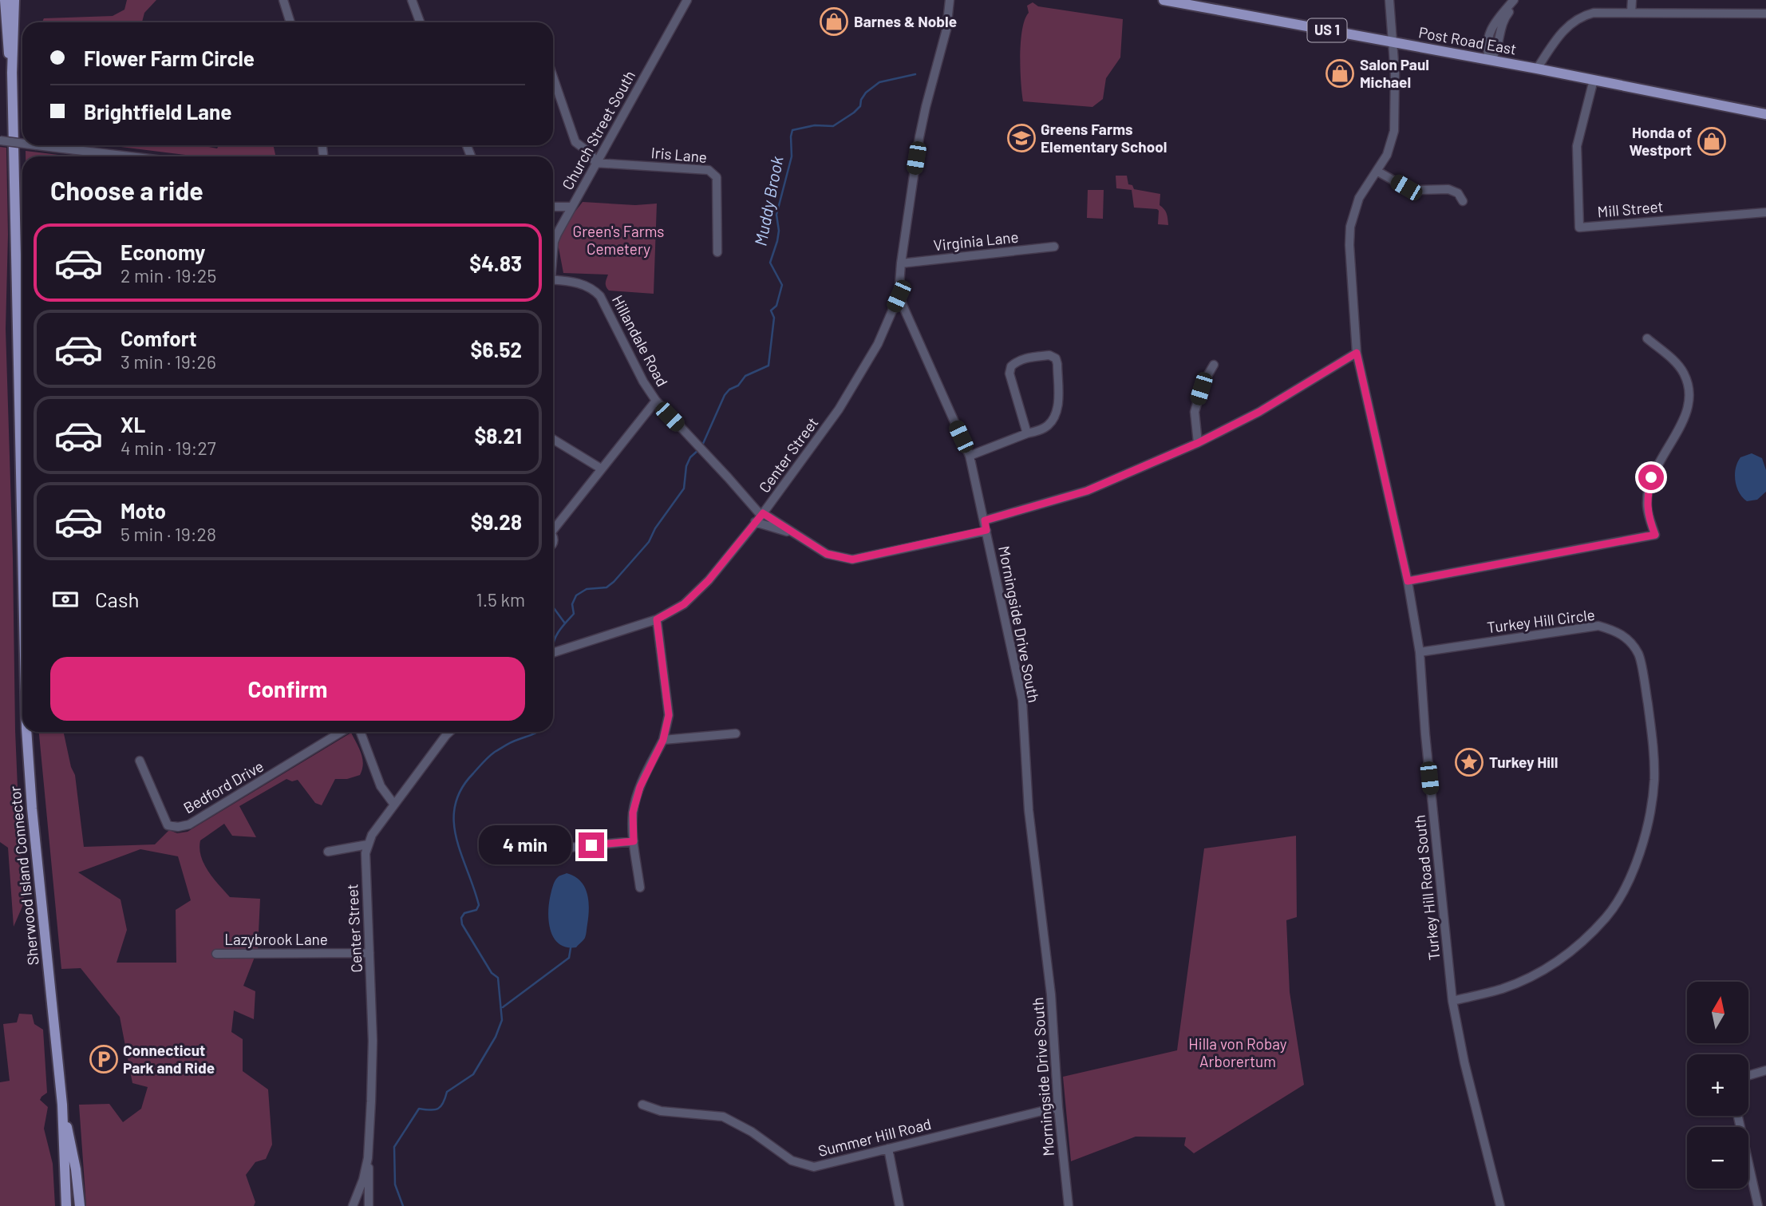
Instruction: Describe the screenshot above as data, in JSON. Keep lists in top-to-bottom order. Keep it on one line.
{"streets":{"main road":["US 1","Post Road East","Sherwood Island Connector"],"street":["Church Street South","Iris Lane","Mill Street","Virginia Lane","Hillandale Road","Center Street","Turkey Hill Circle","Morningside Drive South","Bedford Drive","Turkey Hill Road South","Lazybrook Lane","Summer Hill Road"]},"crossings":[["Post Road East","Mill Street"],["Post Road East","Turkey Hill Road South"],["Church Street South","Iris Lane"],["Virginia Lane","Morningside Drive South"],["Hillandale Road","Center Street"],["Hillandale Road","Morningside Drive South"],["Center Street","Morningside Drive South"],["Center Street","Lazybrook Lane"],["Turkey Hill Circle","Turkey Hill Road South"],["Morningside Drive South","Summer Hill Road"]],"water":["Muddy Brook"],"parks":["Green's Farms Cemetery","Hilla von Robay Arborertum"],"places":{"shop":["Barnes & Noble","Salon Paul Michael","Honda of Westport"],"school or university":["Greens Farms Elementary School"],"place":["Turkey Hill"],"parking":["Connecticut Park and Ride"]},"north":"top","page":{"banner":["Flower Farm Circle","Brightfield Lane"],"heading":"Choose a ride","list":[{"name":"Economy","note":"2 min · 19:25","value":"$4.83"},{"name":"Comfort","note":"3 min · 19:26","value":"$6.52"},{"name":"XL","note":"4 min · 19:27","value":"$8.21"},{"name":"Moto","note":"5 min · 19:28","value":"$9.28"}],"pay":["Cash","1.5 km"],"buttons":"Confirm","bubble":"4 min","map_buttons":["+","−"]}}
